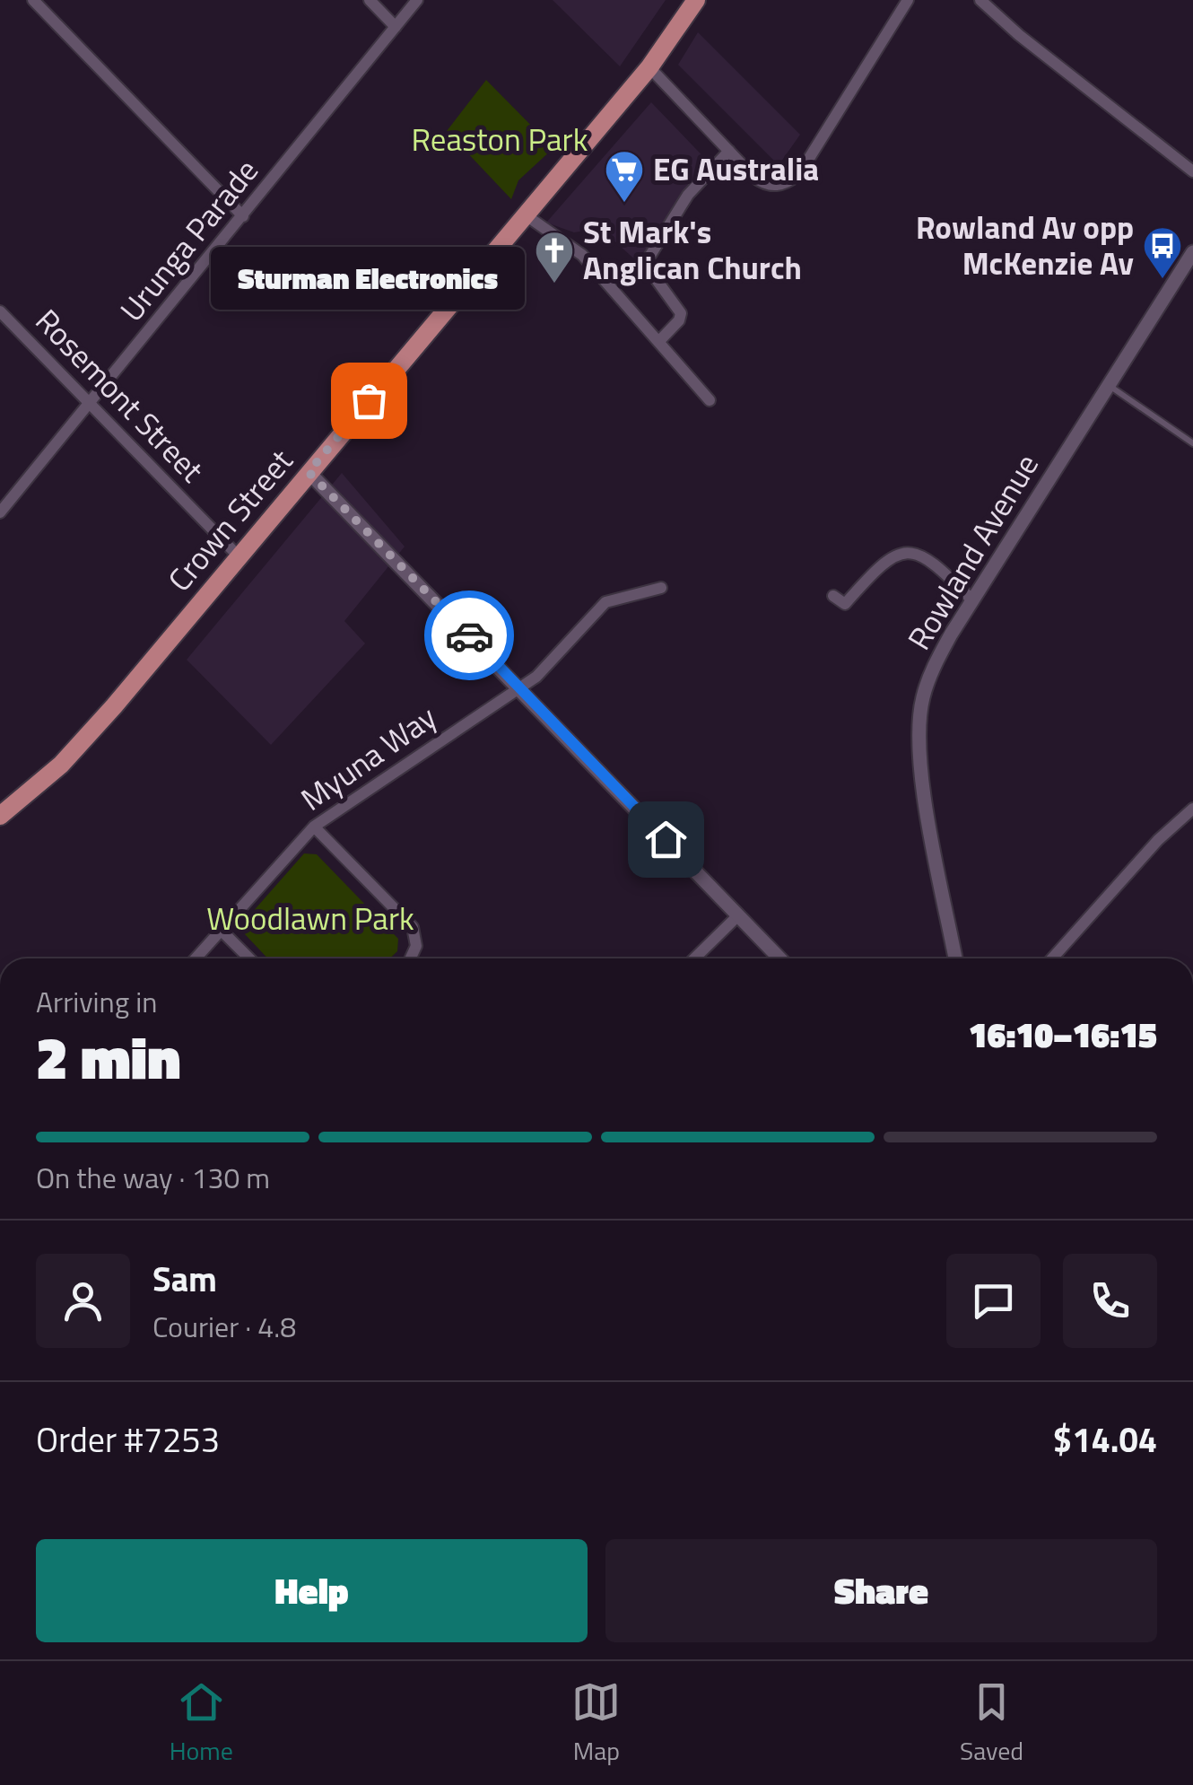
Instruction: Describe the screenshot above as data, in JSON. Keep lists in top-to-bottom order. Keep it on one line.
{"streets":{"main road":["Crown Street"],"street":["Urunga Parade","Rosemont Street","Rowland Avenue","Myuna Way"]},"crossings":[["Urunga Parade","Rosemont Street"],["Rosemont Street","Crown Street"]],"parks":["Reaston Park","Woodlawn Park"],"places":{"supermarket":["EG Australia"],"bus stop":["Rowland Av opp McKenzie Av"],"church":["St Mark's Anglican Church"],"other":["Sturman Electronics"]},"page":{"bubble":"Sturman Electronics","heading":["2 min","Arriving in","16:10–16:15"],"panel":["Sam","Courier · 4.8","Order #7253","$14.04"],"bar":"On the way · 130 m","buttons":["Help","Share"],"tabs":["Home","Map","Saved"]}}
